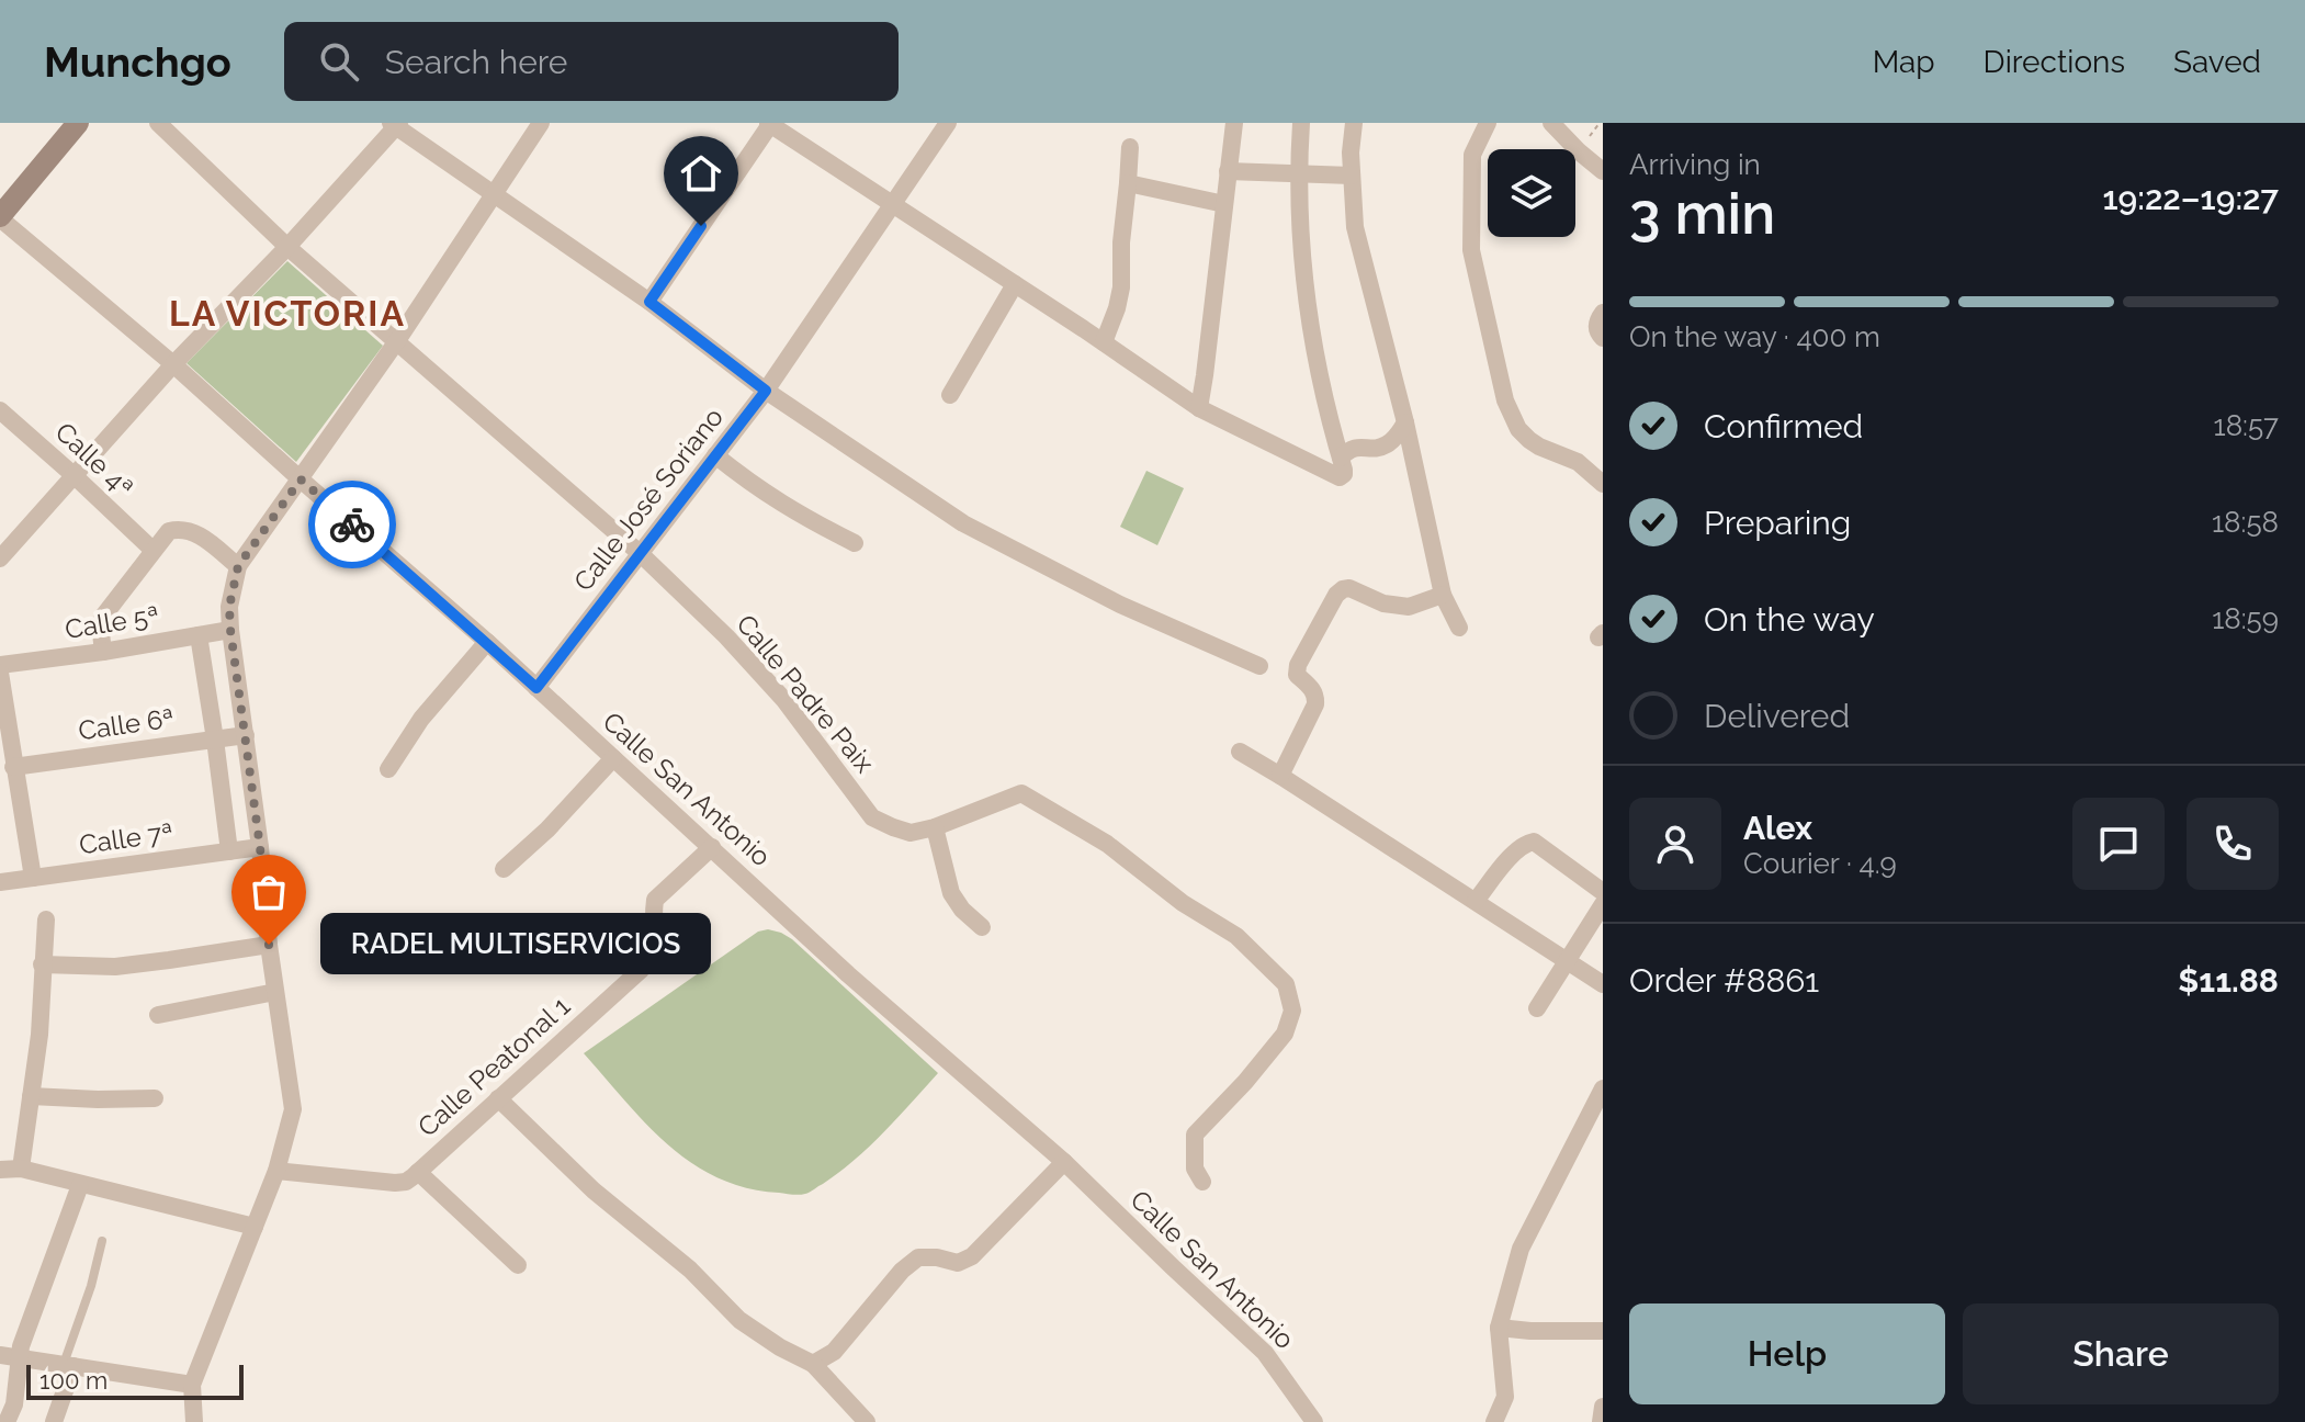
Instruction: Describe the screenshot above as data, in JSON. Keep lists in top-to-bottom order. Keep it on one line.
{"streets":{"street":["Calle 4ª","Calle José Soriano","Calle 5ª","Calle Padre Paix","Calle 6ª","Calle San Antonio","Calle 7ª","Calle Peatonal 1"]},"crossings":[["Calle José Soriano","Calle Padre Paix"],["Calle José Soriano","Calle San Antonio"],["Calle San Antonio","Calle Peatonal 1"]],"districts":["LA VICTORIA"],"places":["RADEL MULTISERVICIOS"],"scale_bar":"100 m","page":{"header":"Munchgo","search":"Search here","nav":["Map","Directions","Saved"],"heading":["3 min","Arriving in","19:22–19:27"],"panel":["Alex","Courier · 4.9","Order #8861","$11.88"],"bar":"On the way · 400 m","list":[["Confirmed","18:57"],["Preparing","18:58"],["On the way","18:59"],"Delivered"],"bubble":"RADEL MULTISERVICIOS","buttons":["Help","Share"],"scale":"100 m"}}
